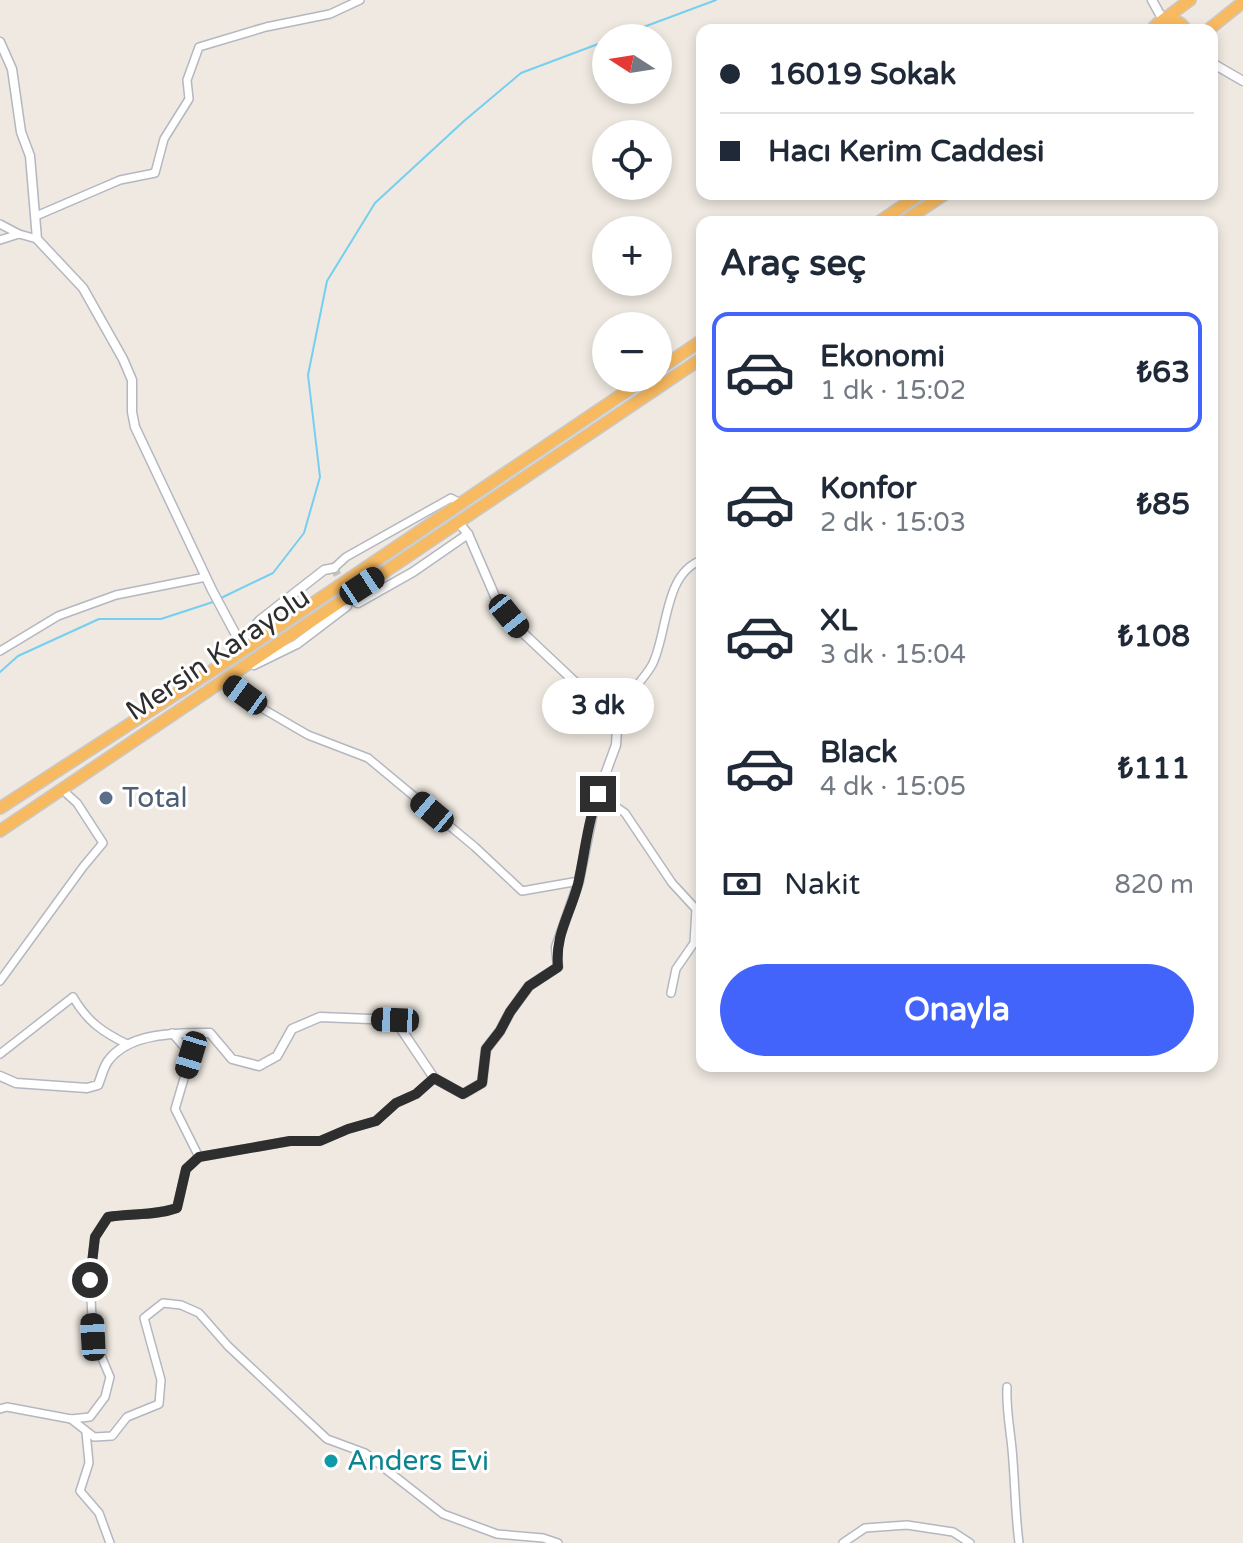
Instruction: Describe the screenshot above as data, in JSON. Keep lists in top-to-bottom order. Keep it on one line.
{"streets":{"highway":["Mersin Karayolu"]},"places":["Total","Anders Evi"],"north":"left","page":{"map_buttons":["+","−"],"banner":["16019 Sokak","Hacı Kerim Caddesi"],"heading":"Araç seç","list":[{"name":"Ekonomi","note":"1 dk · 15:02","value":"₺63"},{"name":"Konfor","note":"2 dk · 15:03","value":"₺85"},{"name":"XL","note":"3 dk · 15:04","value":"₺108"},{"name":"Black","note":"4 dk · 15:05","value":"₺111"}],"bubble":"3 dk","pay":["Nakit","820 m"],"buttons":"Onayla"}}
